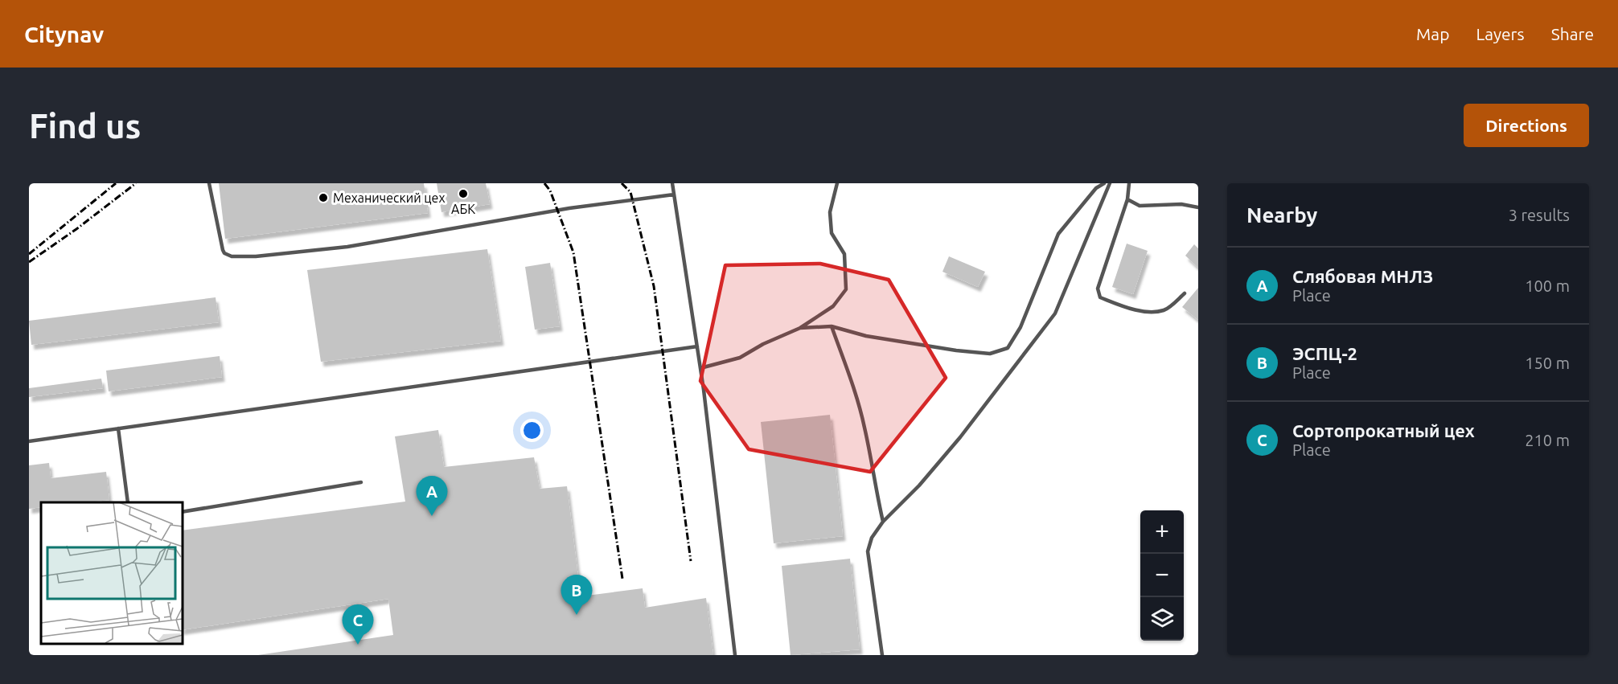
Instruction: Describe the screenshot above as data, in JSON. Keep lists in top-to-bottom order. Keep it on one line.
{"places":["АБК","Механический цех"],"page":{"header":"Citynav","nav":["Map","Layers","Share"],"buttons":"Directions","title":"Find us","heading":["Nearby","3 results"],"list":[{"mark":"A","name":"Слябовая МНЛЗ","note":"Place","value":"100 m"},{"mark":"B","name":"ЭСПЦ-2","note":"Place","value":"150 m"},{"mark":"C","name":"Сортопрокатный цех","note":"Place","value":"210 m"}],"pins":["A","B","C"],"map_buttons":["+","−"]}}
